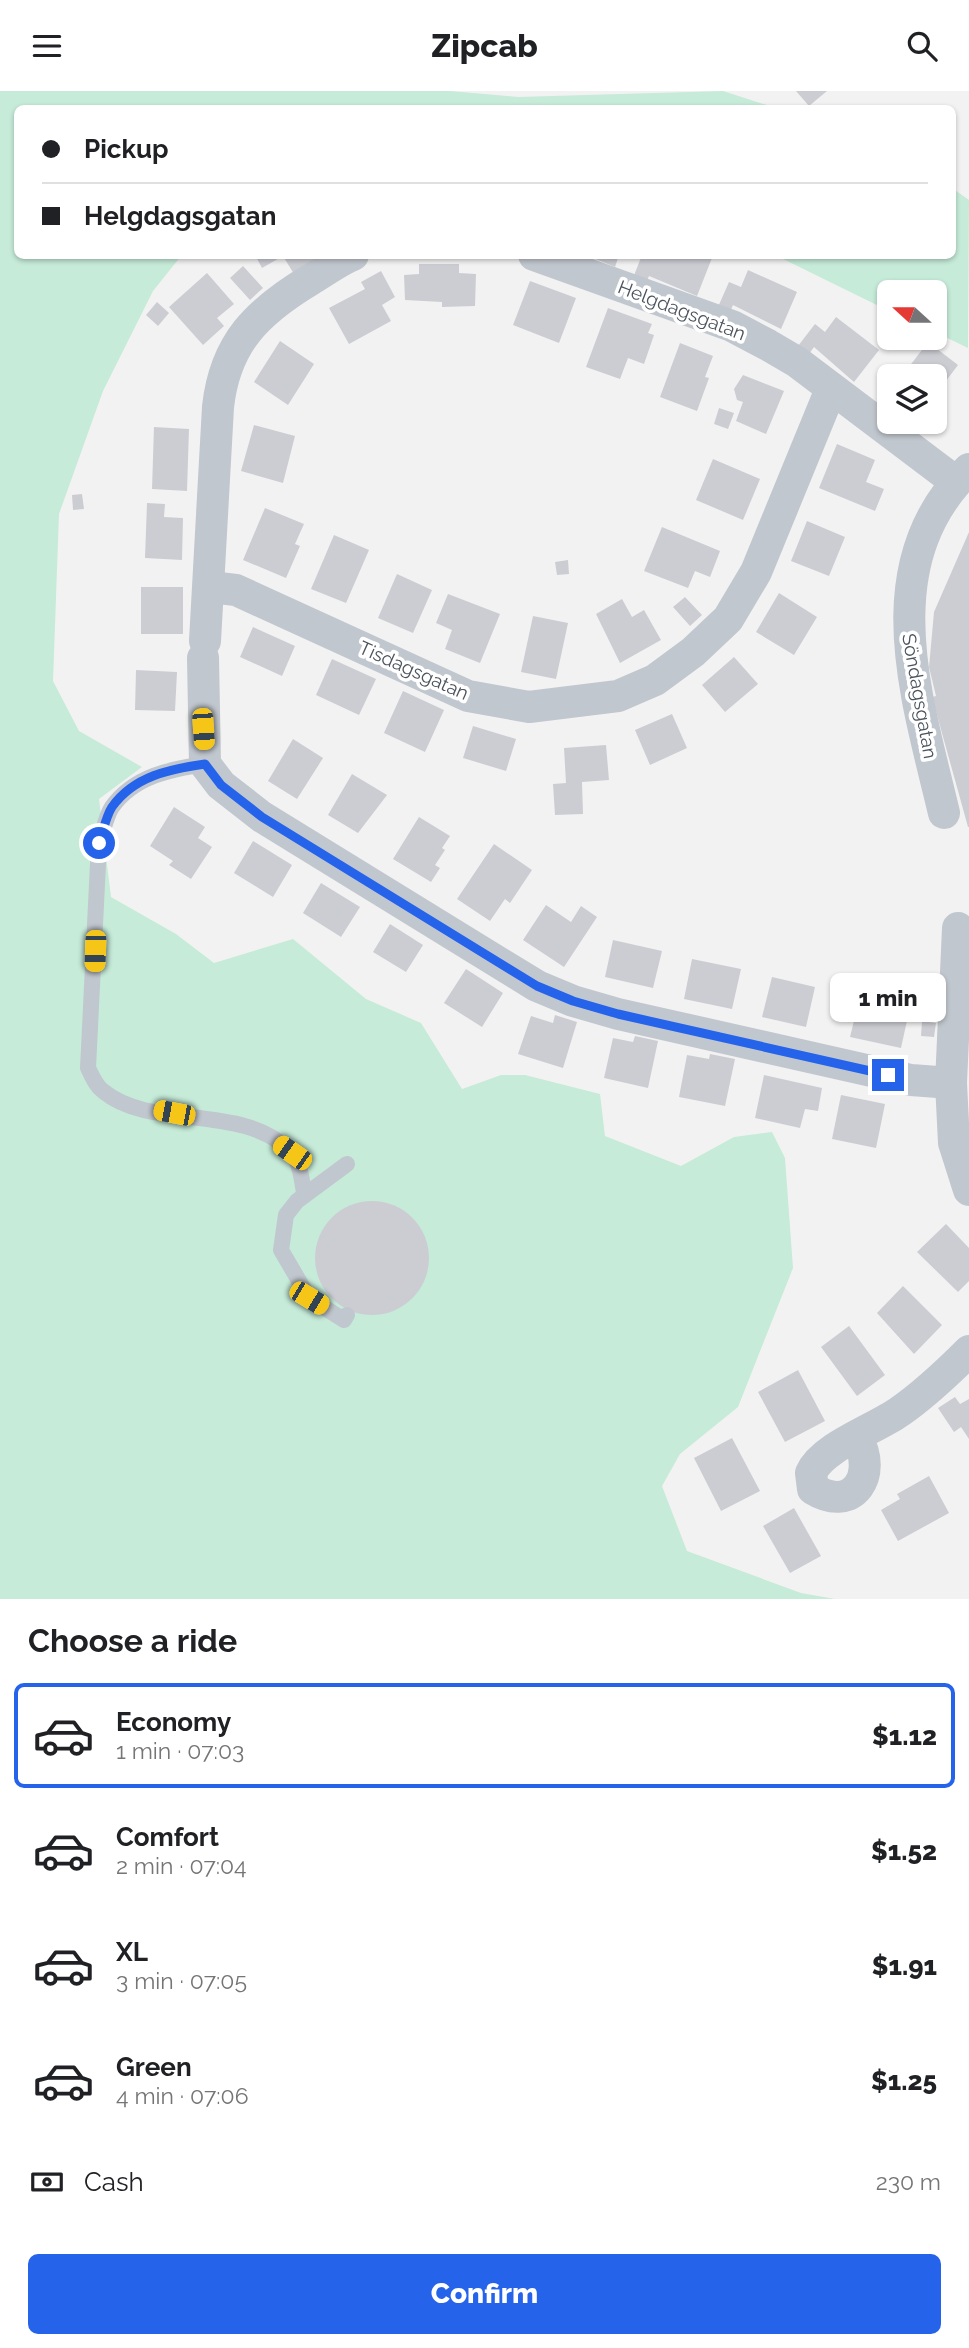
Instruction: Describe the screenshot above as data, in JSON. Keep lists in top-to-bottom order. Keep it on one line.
{"streets":{"street":["Helgdagsgatan","Tisdagsgatan","Söndagsgatan"]},"crossings":[["Helgdagsgatan","Tisdagsgatan"],["Helgdagsgatan","Söndagsgatan"]],"north":"left","page":{"header":"Zipcab","banner":["Pickup","Helgdagsgatan"],"bubble":"1 min","heading":"Choose a ride","list":[{"name":"Economy","note":"1 min · 07:03","value":"$1.12"},{"name":"Comfort","note":"2 min · 07:04","value":"$1.52"},{"name":"XL","note":"3 min · 07:05","value":"$1.91"},{"name":"Green","note":"4 min · 07:06","value":"$1.25"}],"pay":["Cash","230 m"],"buttons":"Confirm"}}
